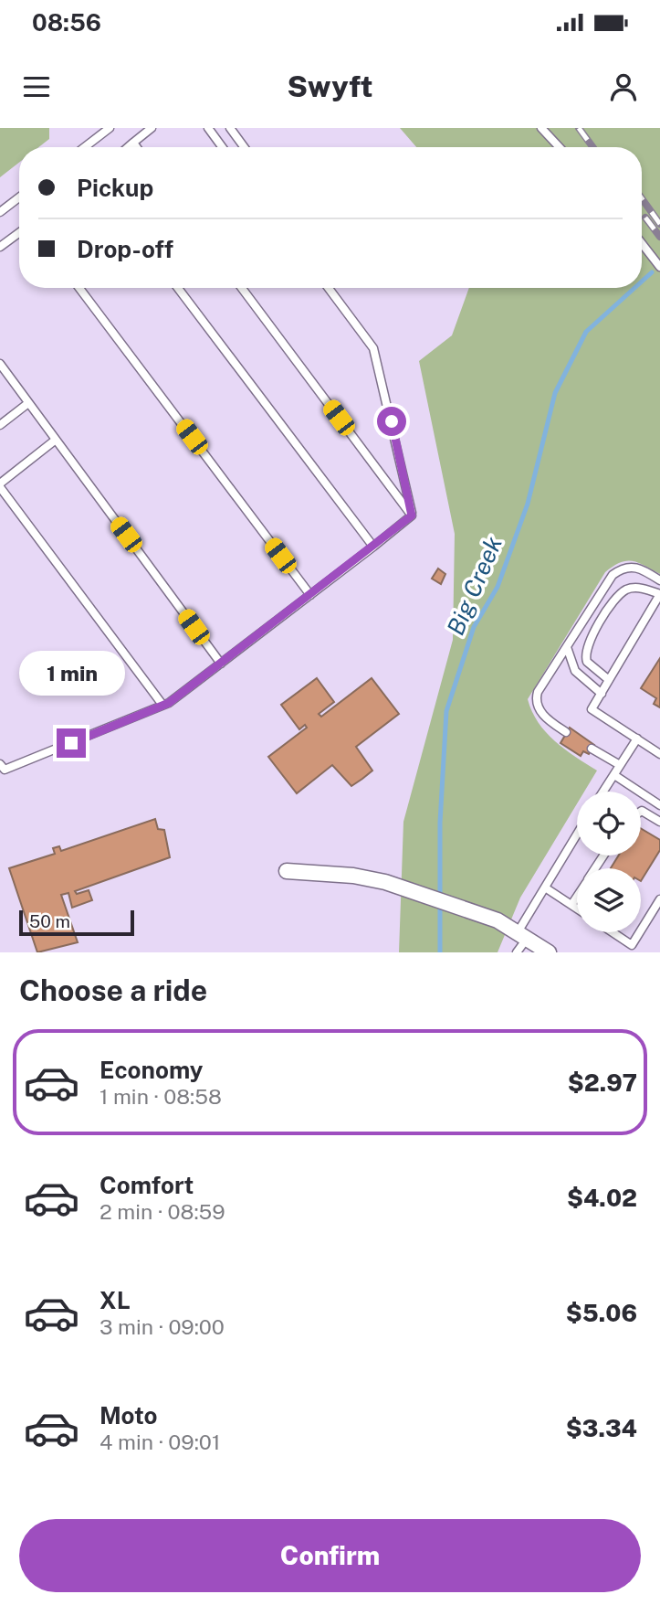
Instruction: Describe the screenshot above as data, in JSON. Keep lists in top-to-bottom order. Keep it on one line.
{"water":["Big Creek"],"scale_bar":"50 m","page":{"status":"08:56","header":"Swyft","banner":["Pickup","Drop-off"],"bubble":"1 min","scale":"50 m","heading":"Choose a ride","list":[{"name":"Economy","note":"1 min · 08:58","value":"$2.97"},{"name":"Comfort","note":"2 min · 08:59","value":"$4.02"},{"name":"XL","note":"3 min · 09:00","value":"$5.06"},{"name":"Moto","note":"4 min · 09:01","value":"$3.34"}],"buttons":"Confirm"}}
